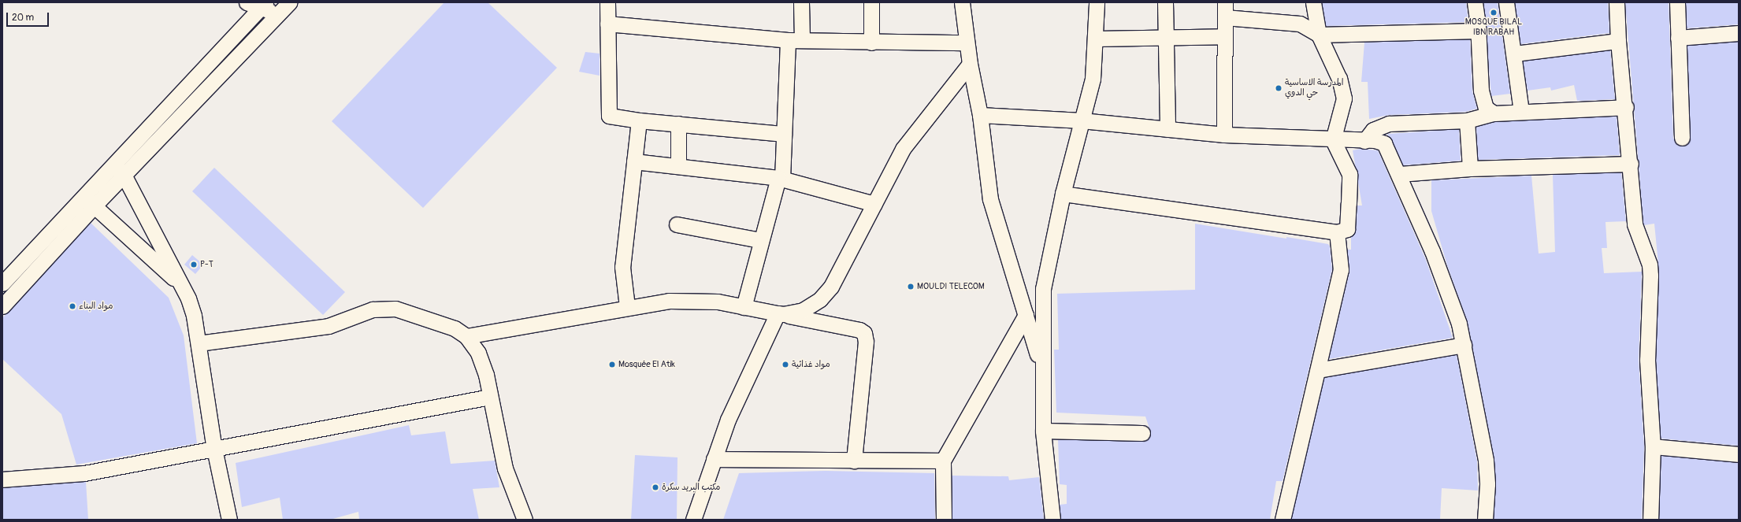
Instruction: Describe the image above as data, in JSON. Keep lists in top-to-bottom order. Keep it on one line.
{"places":["MOSQUE BILAL IBN RABAH","المدرسة الاساسية حي الدوي","P-T","MOULDI TELECOM","مواد البناء","Mosquée El Atik","مواد غذائية","مكتب البريد سكرة"],"scale_bar":"20 m"}
